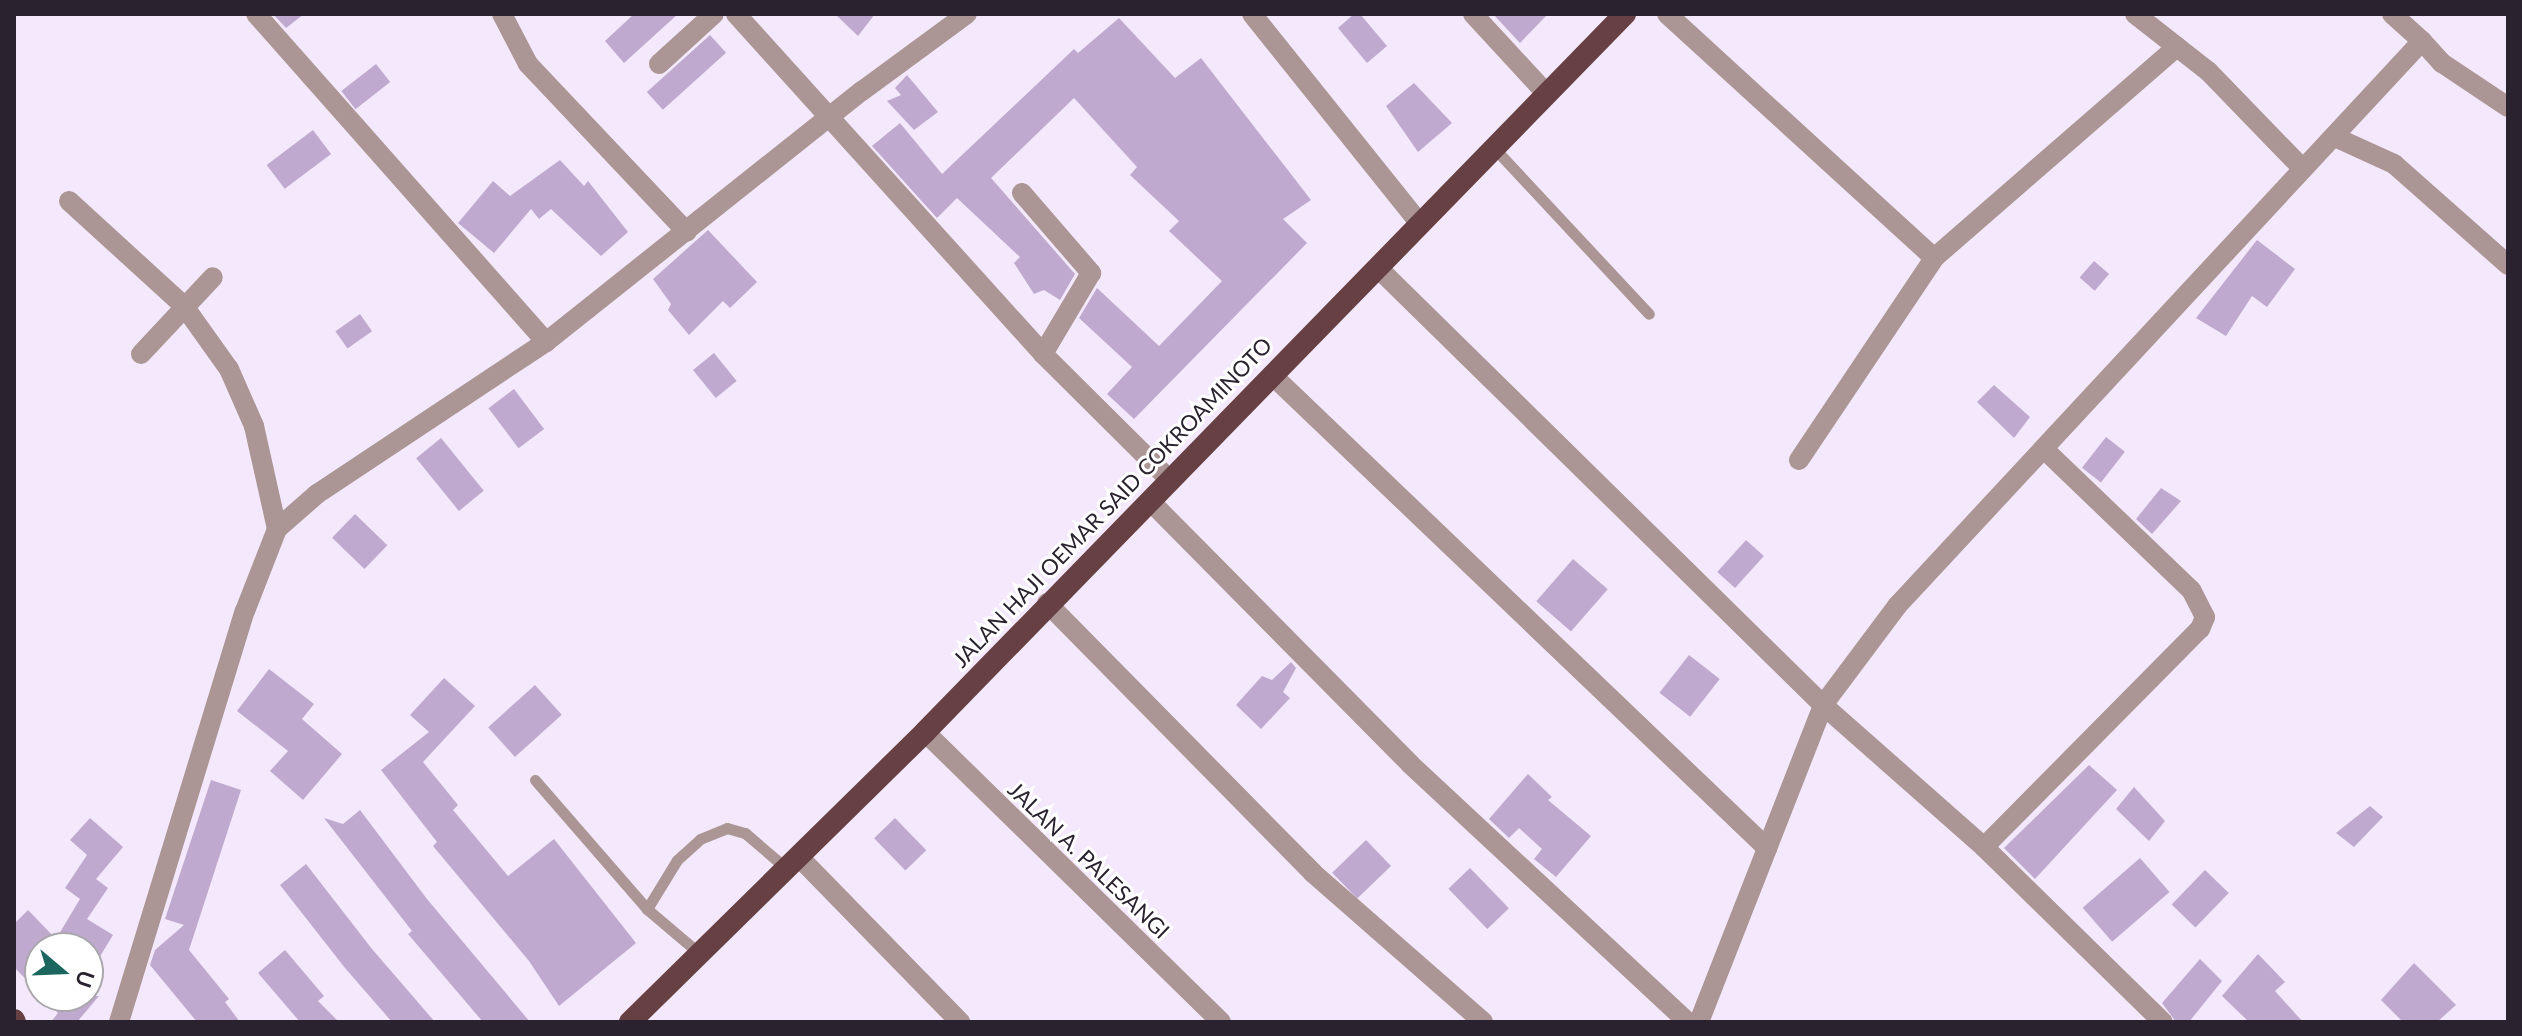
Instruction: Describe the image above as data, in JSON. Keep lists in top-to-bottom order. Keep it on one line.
{"streets":{"highway":["JALAN HAJI OEMAR SAID COKROAMINOTO"],"street":["JALAN A. PALESANGI"]},"crossings":[["JALAN HAJI OEMAR SAID COKROAMINOTO","JALAN A. PALESANGI"]],"north":"right"}
